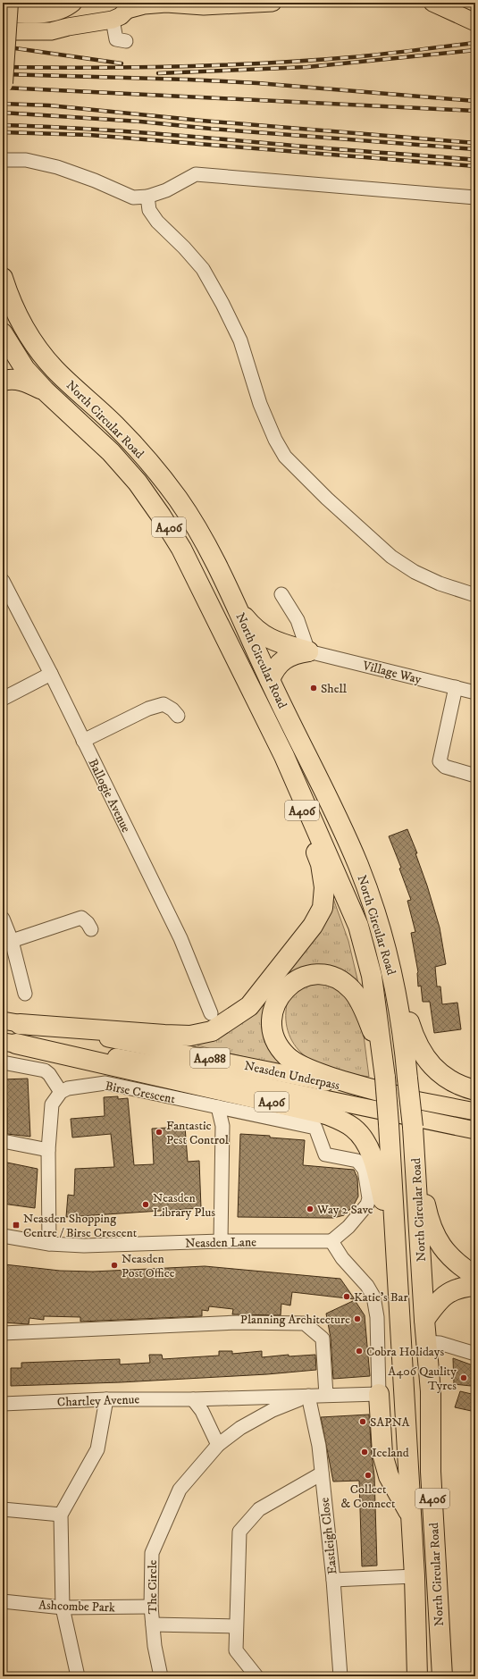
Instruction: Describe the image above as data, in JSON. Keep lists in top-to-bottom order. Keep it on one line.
{"streets":{"highway":["North Circular Road","A406"],"main road":["A4088","Neasden Underpass"],"street":["Village Way","Ballogie Avenue","Birse Crescent","Neasden Lane","Chartley Avenue","Eastleigh Close","The Circle","Ashcombe Park"]},"crossings":[["North Circular Road","A406"],["A406","Neasden Underpass"],["Birse Crescent","Neasden Lane"],["Chartley Avenue","Eastleigh Close"],["Chartley Avenue","The Circle"],["Eastleigh Close","The Circle"],["The Circle","Ashcombe Park"]],"places":{"other":["Shell","Fantastic Pest Control","Neasden Library Plus","Way 2 Save","Neasden Post Office","Katie's Bar","Planning Architecture","Cobra Holidays","A406 Qaulity Tyres","SAPNA","Iceland","Collect & Connect"],"transit":["Neasden Shopping Centre / Birse Crescent"]}}
